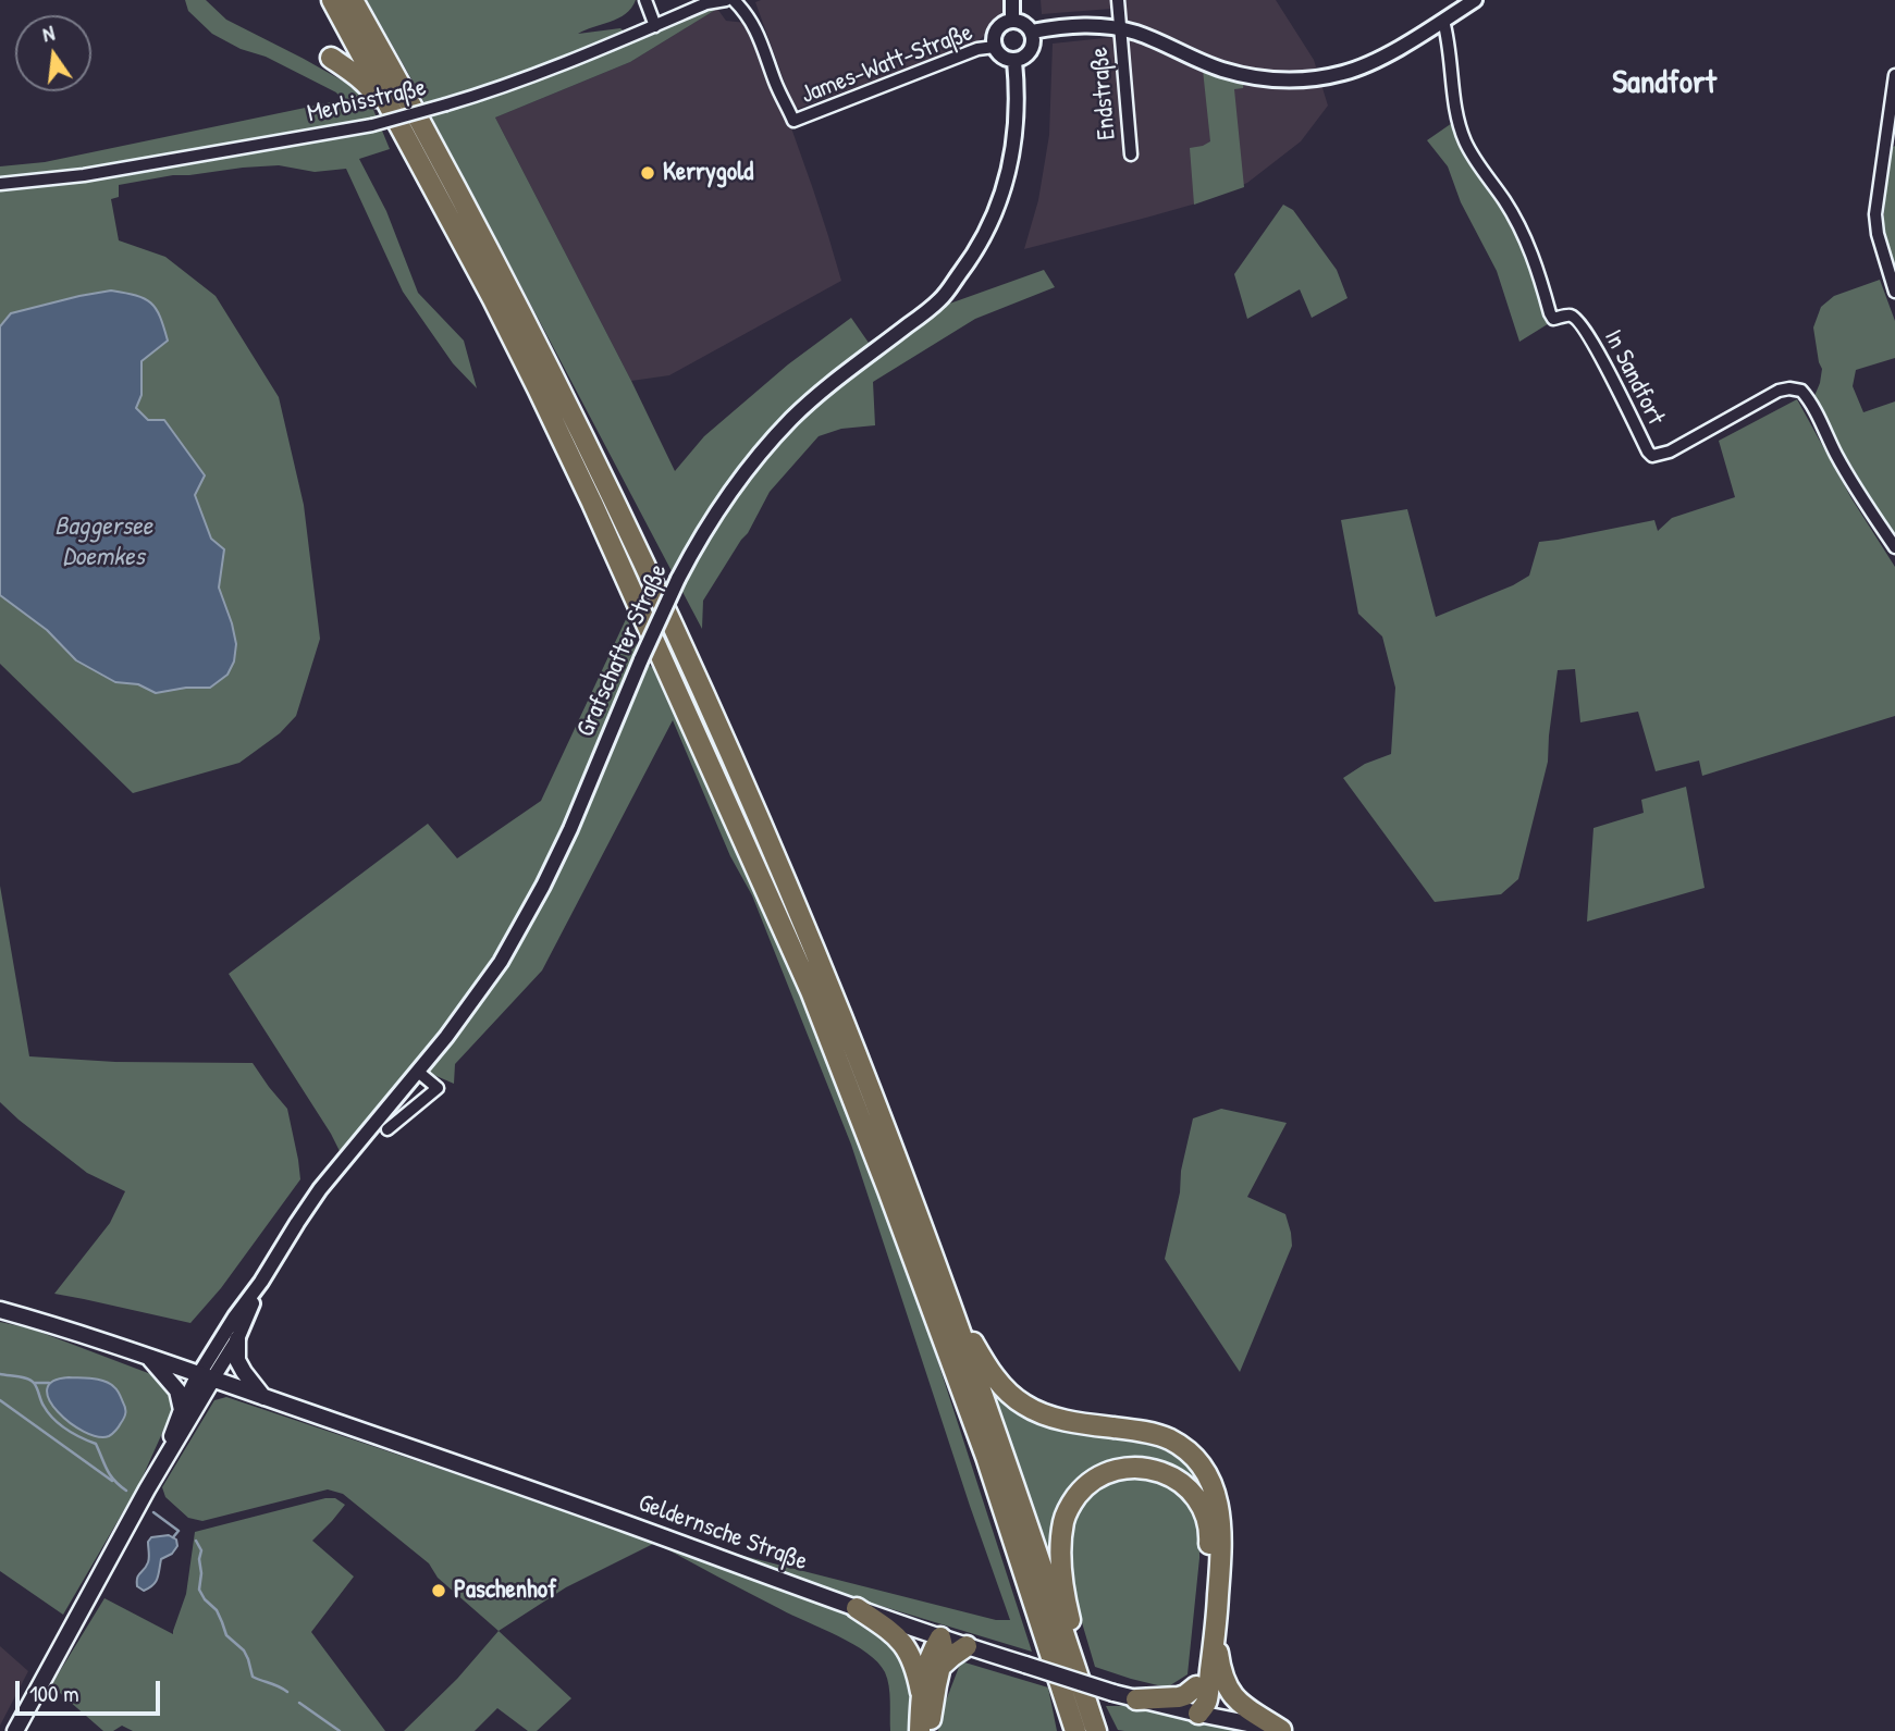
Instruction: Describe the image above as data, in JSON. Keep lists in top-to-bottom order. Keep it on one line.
{"streets":{"main road":["Geldernsche Straße"],"street":["James-Watt-Straße","Endstraße","Merbisstraße","In Sandfort","Grafschafter Straße"]},"crossings":[["James-Watt-Straße","Endstraße"],["James-Watt-Straße","Grafschafter Straße"],["Endstraße","In Sandfort"],["Endstraße","Grafschafter Straße"],["Grafschafter Straße","Geldernsche Straße"]],"districts":["Sandfort"],"water":["Baggersee Doemkes"],"places":["Kerrygold","Paschenhof"],"scale_bar":"100 m","north":"top"}
